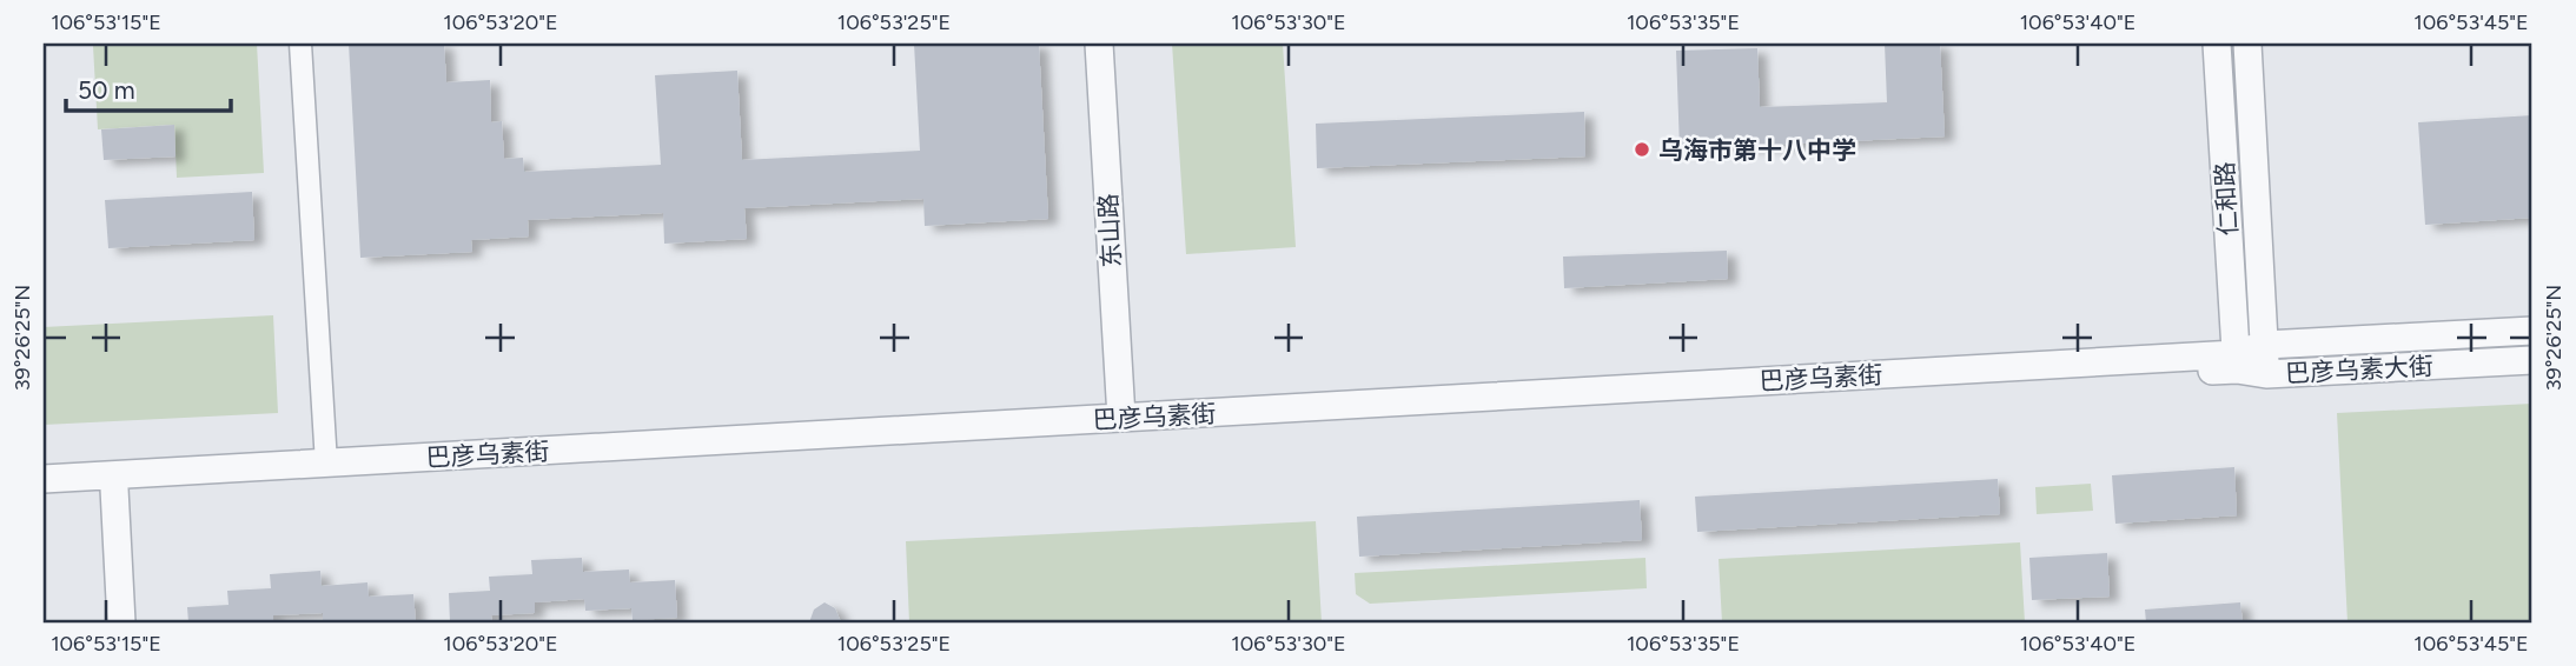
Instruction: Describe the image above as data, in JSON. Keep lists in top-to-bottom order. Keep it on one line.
{"streets":{"street":["仁和路","东山路","巴彦乌素大街","巴彦乌素街"]},"crossings":[["仁和路","巴彦乌素大街"],["仁和路","巴彦乌素街"],["东山路","巴彦乌素街"],["巴彦乌素大街","巴彦乌素街"]],"places":["乌海市第十八中学"],"scale_bar":"50 m","coordinates":["106°53'15\"E","106°53'20\"E","106°53'25\"E","106°53'30\"E","106°53'35\"E","106°53'40\"E","106°53'45\"E","39°26'25\"N"]}
